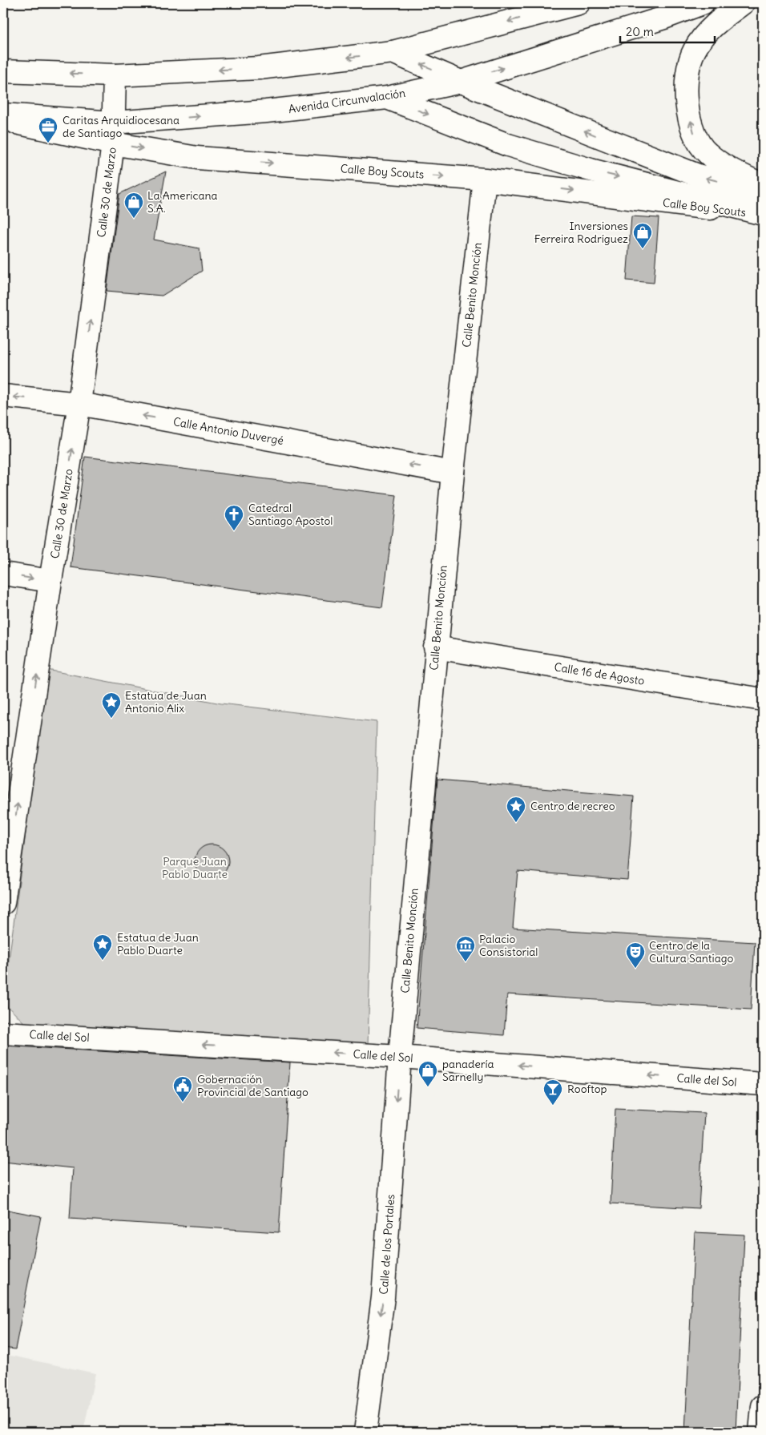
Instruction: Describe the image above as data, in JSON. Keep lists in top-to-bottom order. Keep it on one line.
{"streets":{"main road":["Avenida Circunvalación","Calle Boy Scouts","Calle 30 de Marzo","Calle Benito Monción","Calle Antonio Duvergé","Calle 16 de Agosto","Calle del Sol","Calle de los Portales"]},"crossings":[["Avenida Circunvalación","Calle Boy Scouts"],["Avenida Circunvalación","Calle 30 de Marzo"],["Calle Boy Scouts","Calle 30 de Marzo"],["Calle Boy Scouts","Calle Benito Monción"],["Calle 30 de Marzo","Calle Antonio Duvergé"],["Calle Benito Monción","Calle Antonio Duvergé"],["Calle Benito Monción","Calle 16 de Agosto"],["Calle Benito Monción","Calle del Sol"],["Calle Benito Monción","Calle de los Portales"],["Calle del Sol","Calle de los Portales"]],"one_way":["Calle 30 de Marzo","Calle Antonio Duvergé","Calle del Sol","Calle de los Portales"],"parks":["Parque Juan Pablo Duarte"],"places":{"office":["Caritas Arquidiocesana de Santiago"],"shop":["La Americana S.A.","Inversiones Ferreira Rodríguez","panadería Sarnelly"],"church":["Catedral Santiago Apostol"],"place":["Estatua de Juan Antonio Alix","Centro de recreo","Estatua de Juan Pablo Duarte"],"museum":["Palacio Consistorial"],"theatre":["Centro de la Cultura Santiago"],"public building":["Gobernación Provincial de Santiago"],"bar":["Rooftop"]},"scale_bar":"20 m"}
